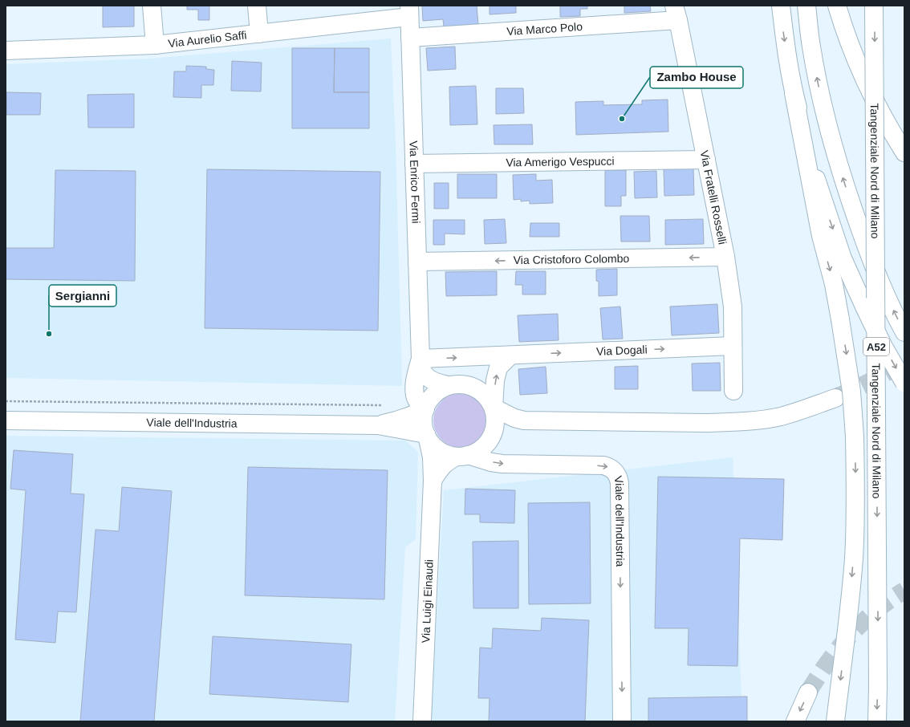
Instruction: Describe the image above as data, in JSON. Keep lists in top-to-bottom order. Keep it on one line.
{"streets":{"main road":["Via Marco Polo","Via Aurelio Saffi","Via Amerigo Vespucci","Tangenziale Nord di Milano","Via Enrico Fermi","Via Fratelli Rosselli","Via Cristoforo Colombo","A52","Via Dogali","Viale dell'Industria","Via Luigi Einaudi"]},"crossings":[["Via Marco Polo","Via Enrico Fermi"],["Via Marco Polo","Via Fratelli Rosselli"],["Via Aurelio Saffi","Via Enrico Fermi"],["Via Amerigo Vespucci","Via Enrico Fermi"],["Via Amerigo Vespucci","Via Fratelli Rosselli"],["Via Enrico Fermi","Via Cristoforo Colombo"],["Via Enrico Fermi","Via Dogali"],["Via Enrico Fermi","Viale dell'Industria"],["Via Enrico Fermi","Via Luigi Einaudi"],["Via Fratelli Rosselli","Via Cristoforo Colombo"],["Via Fratelli Rosselli","Via Dogali"],["Viale dell'Industria","Via Luigi Einaudi"]],"one_way":["Via Cristoforo Colombo"],"places":["Zambo House","Sergianni"]}
